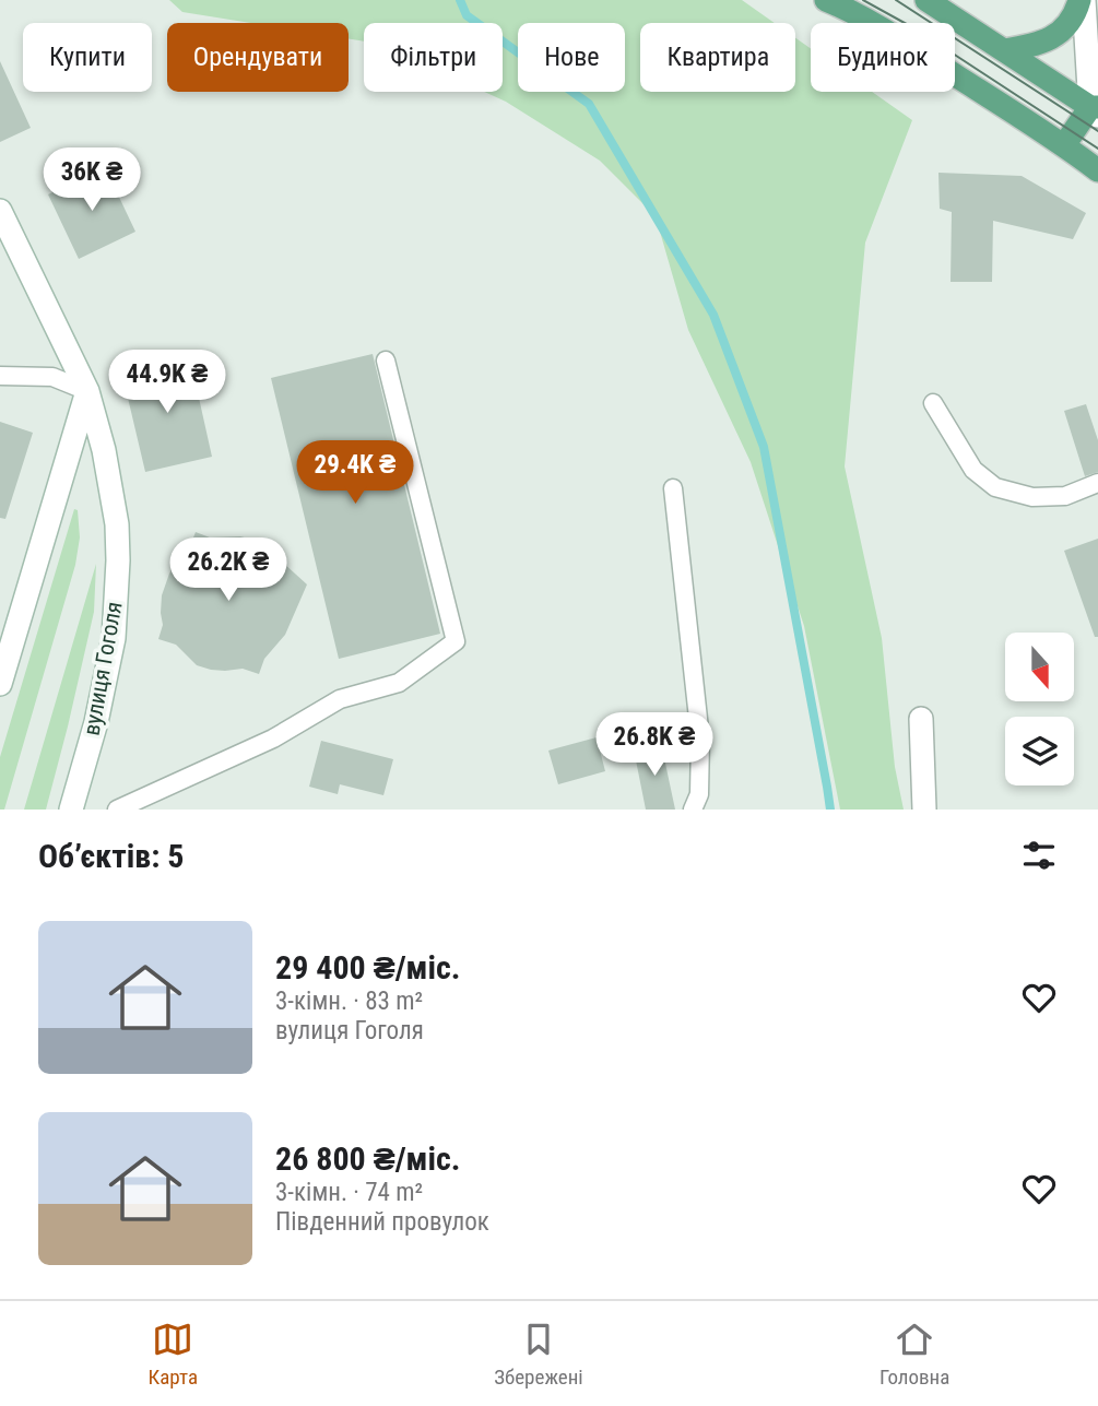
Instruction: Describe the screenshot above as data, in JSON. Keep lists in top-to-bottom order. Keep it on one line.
{"streets":{"main road":["вулиця Гоголя"]},"north":"bottom","page":{"chip":["Купити","Орендувати","Фільтри","Нове","Квартира","Будинок"],"price":["36K ₴","44.9K ₴","29.4K ₴","26.2K ₴","26.8K ₴"],"heading":"Об’єктів: 5","list":[{"name":"29 400 ₴/міс.","note":"3-кімн. · 83 m² · вулиця Гоголя"},{"name":"26 800 ₴/міс.","note":"3-кімн. · 74 m² · Південний провулок"}],"tabs":["Карта","Збережені","Головна"]}}
